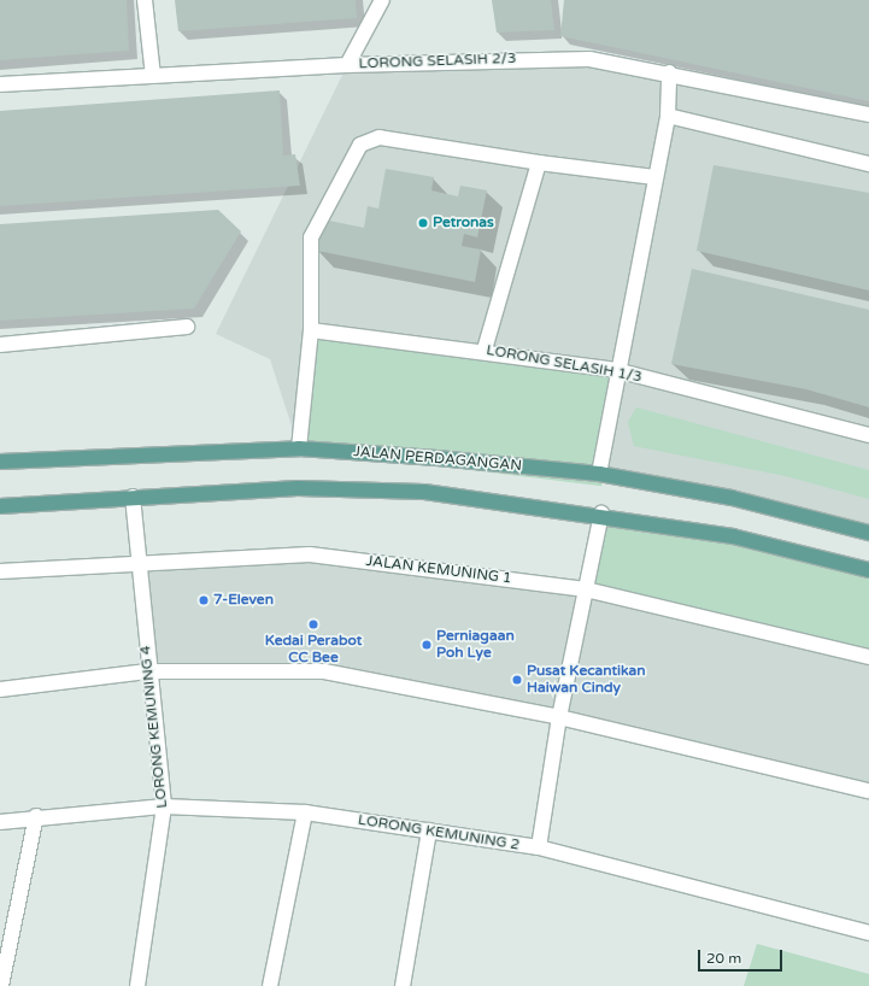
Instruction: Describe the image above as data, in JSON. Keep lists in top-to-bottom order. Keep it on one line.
{"streets":{"main road":["JALAN PERDAGANGAN"],"street":["LORONG SELASIH 2/3","LORONG SELASIH 1/3","JALAN KEMUNING 1","LORONG KEMUNING 4","LORONG KEMUNING 2"]},"crossings":[["JALAN KEMUNING 1","LORONG KEMUNING 4"],["LORONG KEMUNING 4","LORONG KEMUNING 2"]],"places":["Petronas","7-Eleven","Kedai Perabot CC Bee","Perniagaan Poh Lye","Pusat Kecantikan Haiwan Cindy"],"scale_bar":"20 m"}
